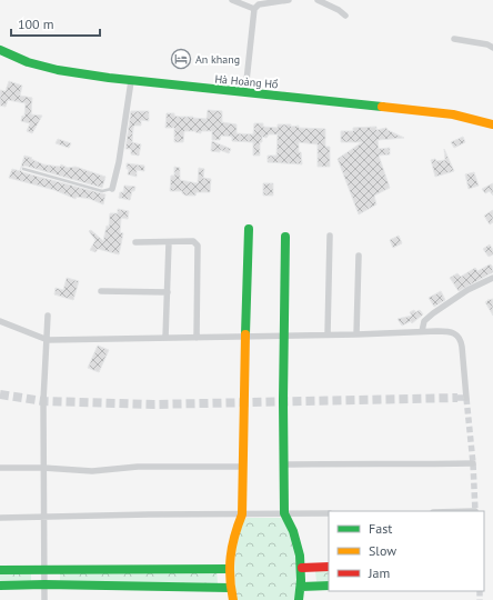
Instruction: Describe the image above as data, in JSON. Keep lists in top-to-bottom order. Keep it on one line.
{"streets":{"street":["Hà Hoàng Hổ"]},"places":{"hotel":["An khang"]},"legend":["Fast","Slow","Jam"],"scale_bar":"100 m"}
